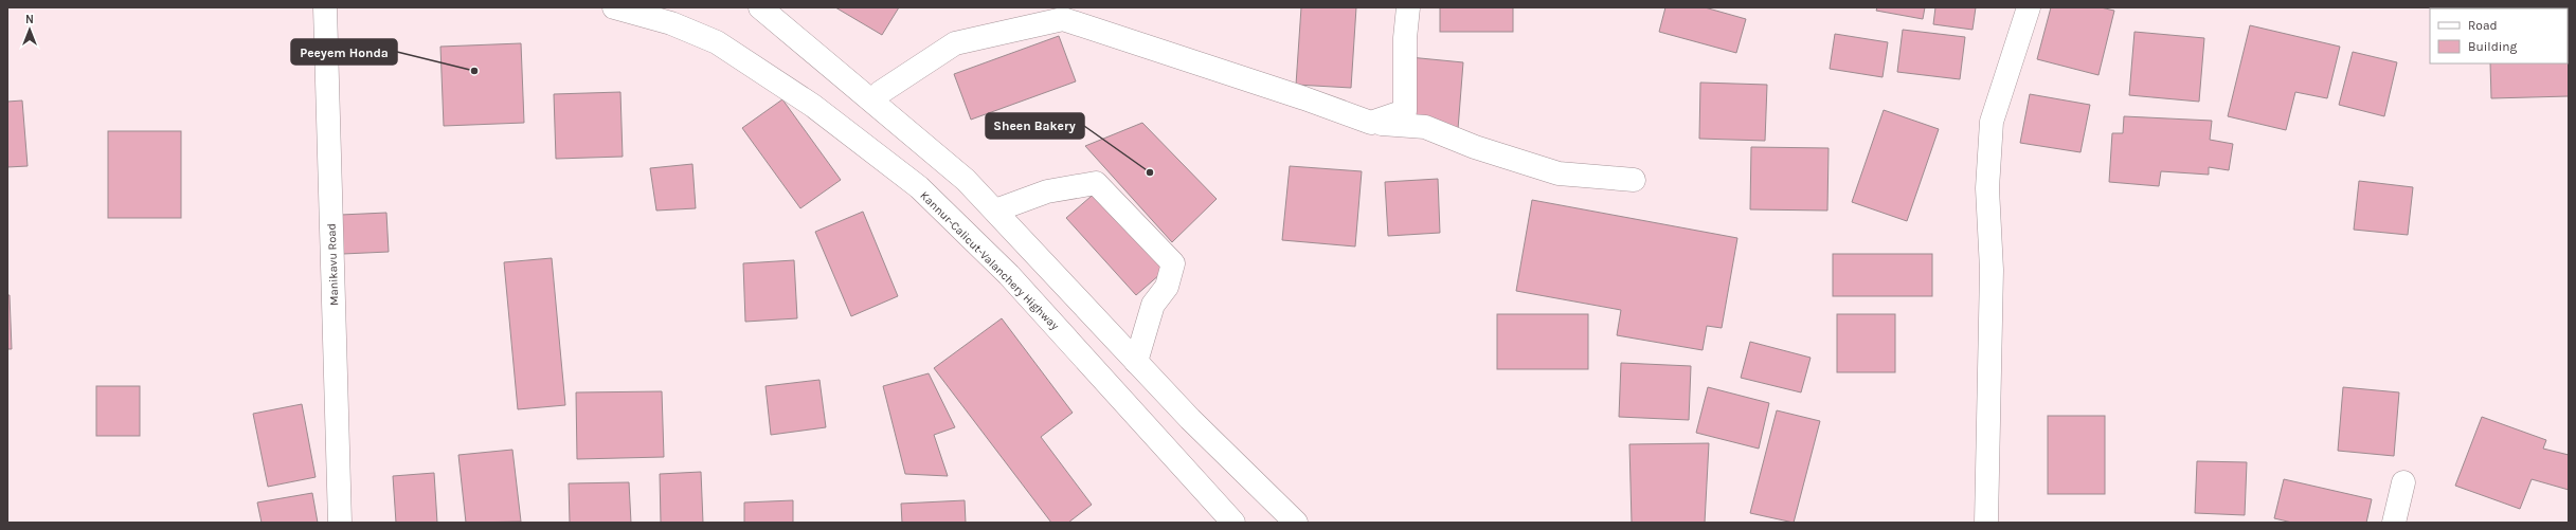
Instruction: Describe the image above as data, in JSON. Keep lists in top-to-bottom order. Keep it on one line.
{"streets":{"main road":["Kannur-Calicut-Valanchery Highway","Manikavu Road"]},"places":["Peeyem Honda","Sheen Bakery"],"legend":["Road","Building"],"north":"top"}
